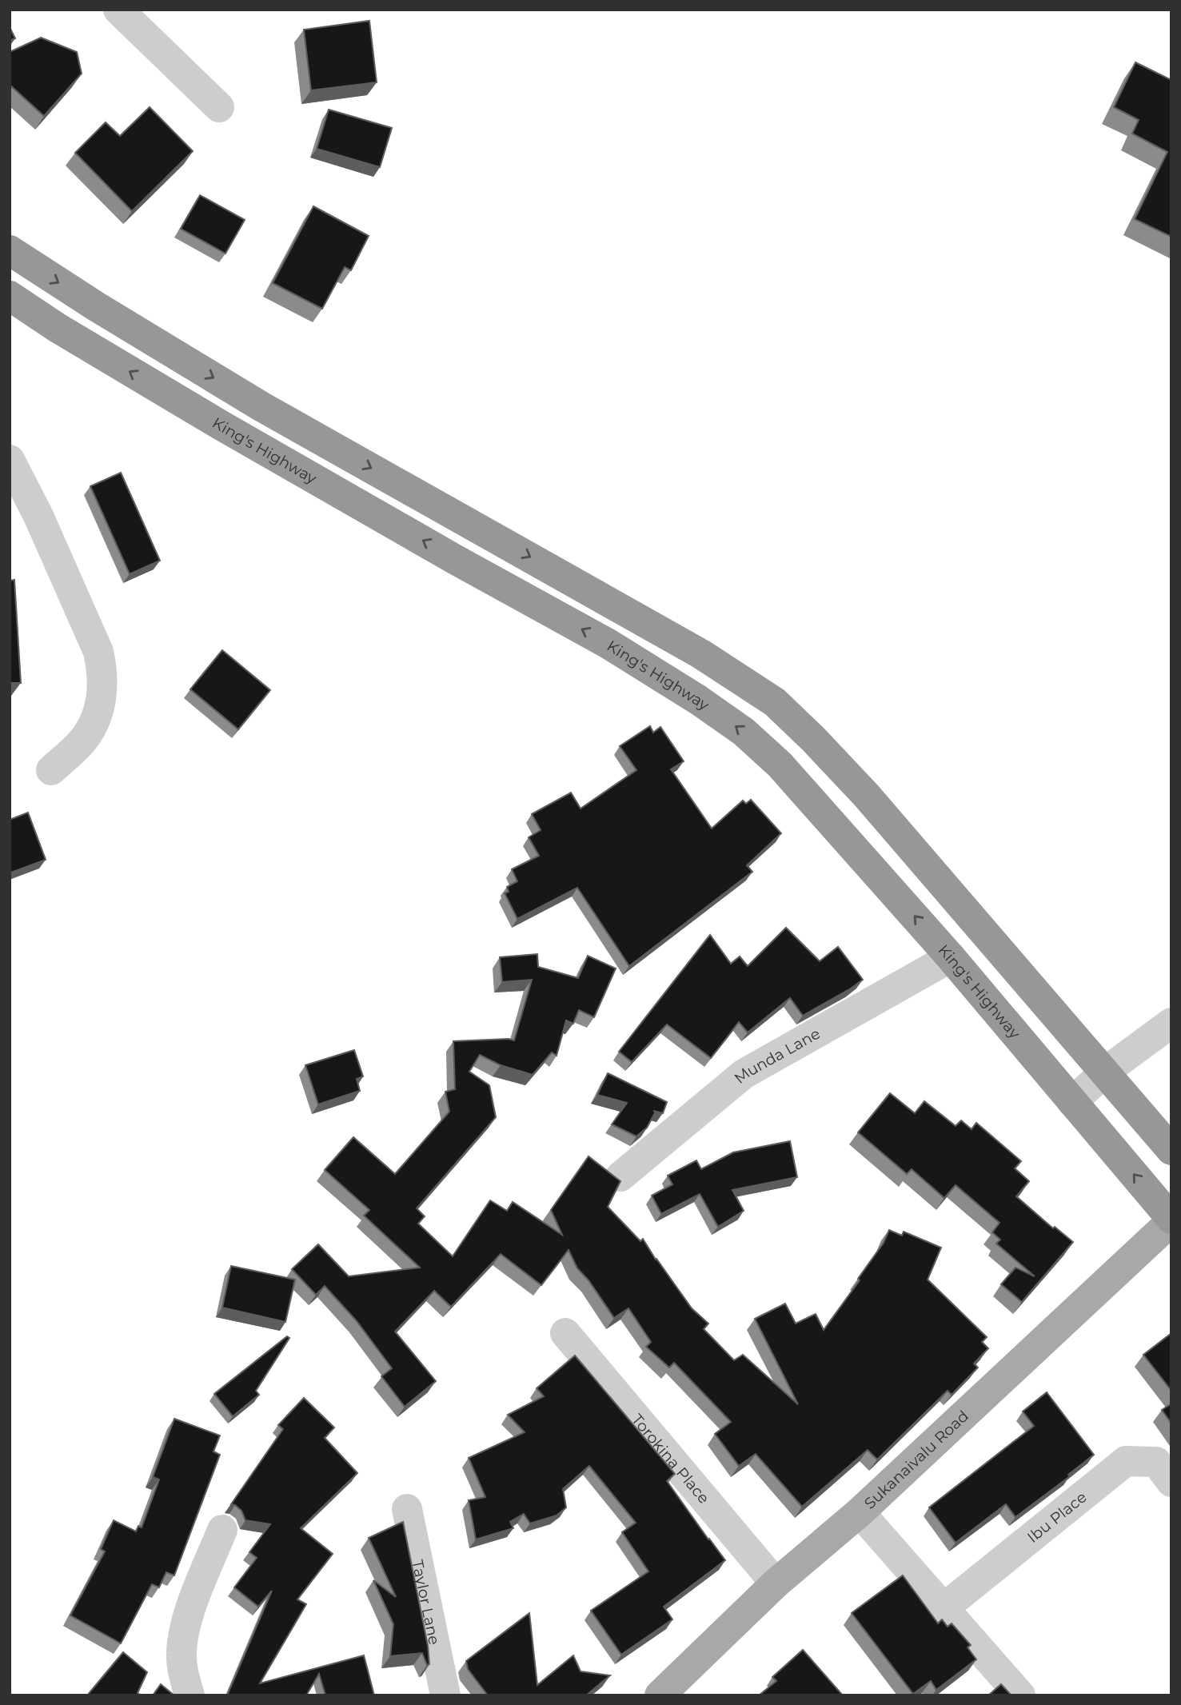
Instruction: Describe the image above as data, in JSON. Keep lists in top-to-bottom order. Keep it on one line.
{"streets":{"highway":["King's Highway"],"main road":["Sukanaivalu Road"],"street":["Munda Lane","Torokina Place","Ibu Place","Taylor Lane"]},"crossings":[["King's Highway","Munda Lane"],["King's Highway","Sukanaivalu Road"],["Torokina Place","Sukanaivalu Road"]]}
